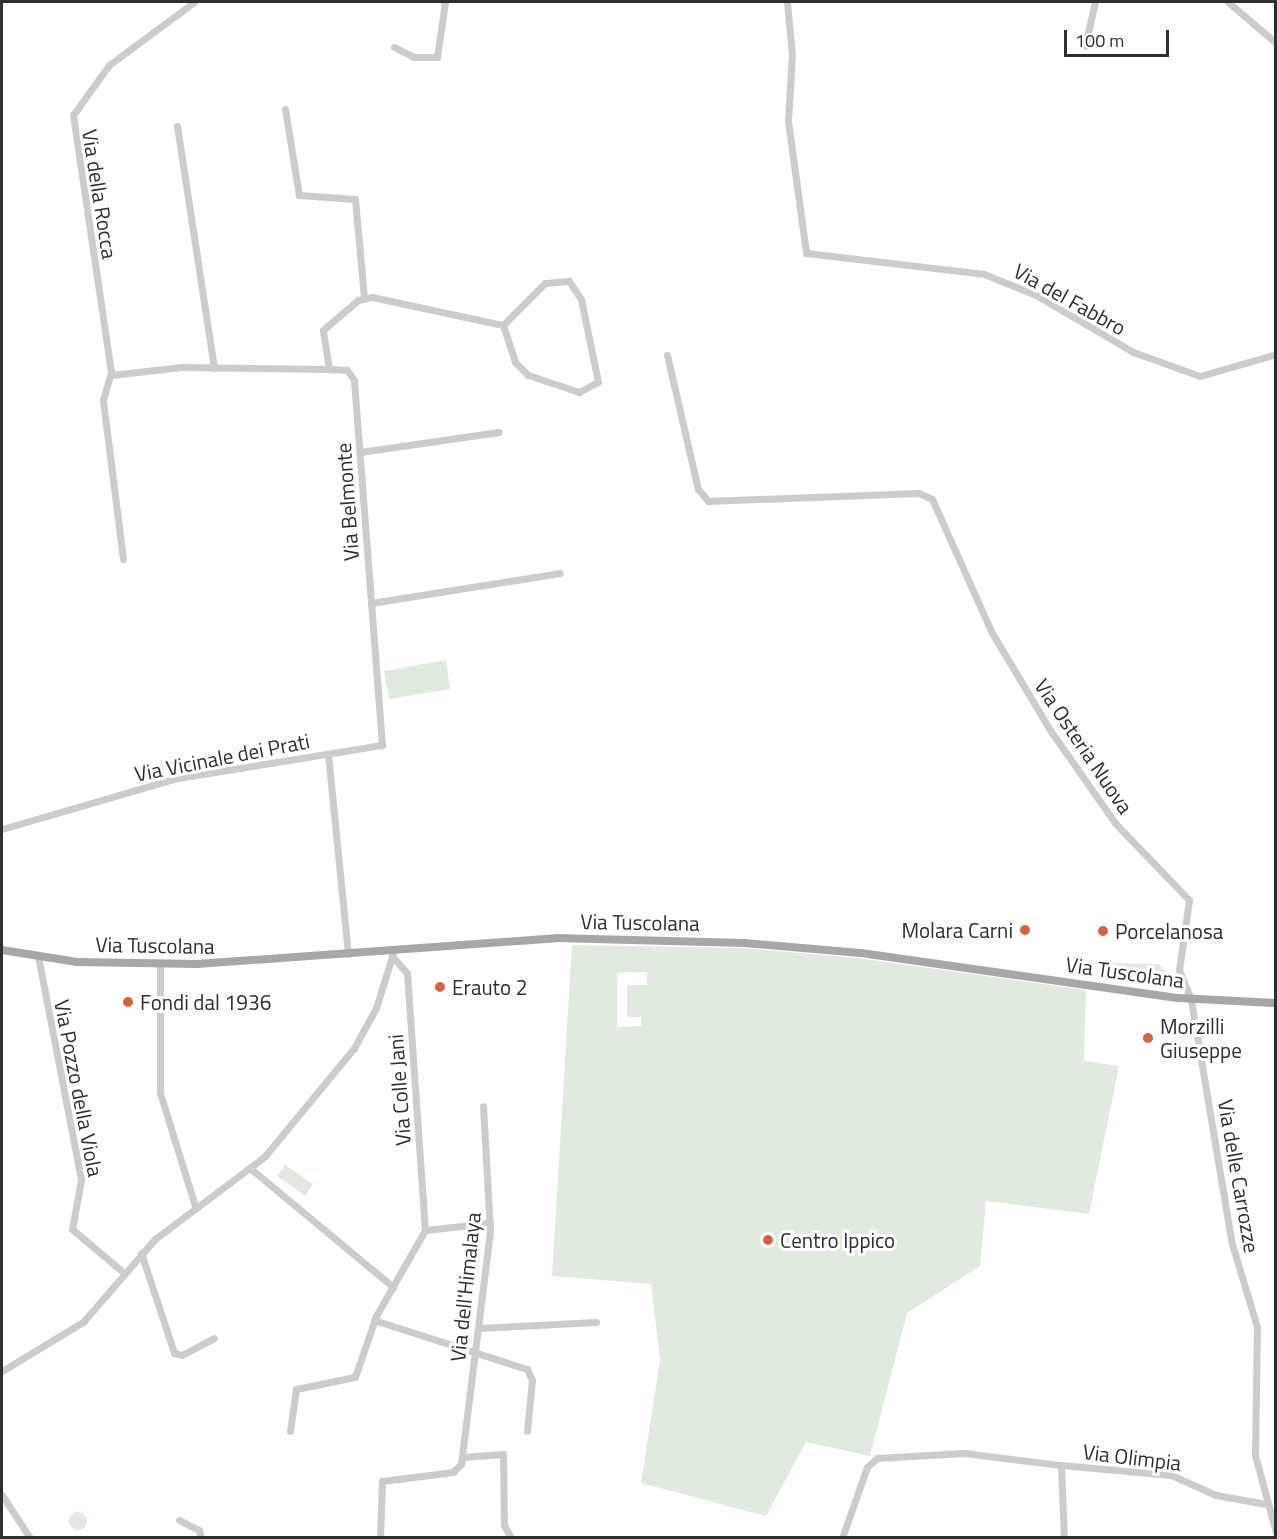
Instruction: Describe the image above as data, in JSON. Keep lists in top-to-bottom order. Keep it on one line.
{"streets":{"main road":["Via Tuscolana"],"street":["Via della Rocca","Via del Fabbro","Via Belmonte","Via Osteria Nuova","Via Vicinale dei Prati","Via Pozzo della Viola","Via Colle Jani","Via delle Carrozze","Via dell'Himalaya","Via Olimpia"]},"crossings":[["Via Belmonte","Via Vicinale dei Prati"],["Via Osteria Nuova","Via Tuscolana"],["Via Osteria Nuova","Via delle Carrozze"],["Via Tuscolana","Via Pozzo della Viola"],["Via Tuscolana","Via Colle Jani"],["Via Tuscolana","Via delle Carrozze"],["Via delle Carrozze","Via Olimpia"]],"places":["Molara Carni","Porcelanosa","Erauto 2","Fondi dal 1936","Morzilli Giuseppe","Centro Ippico"],"scale_bar":"100 m"}
